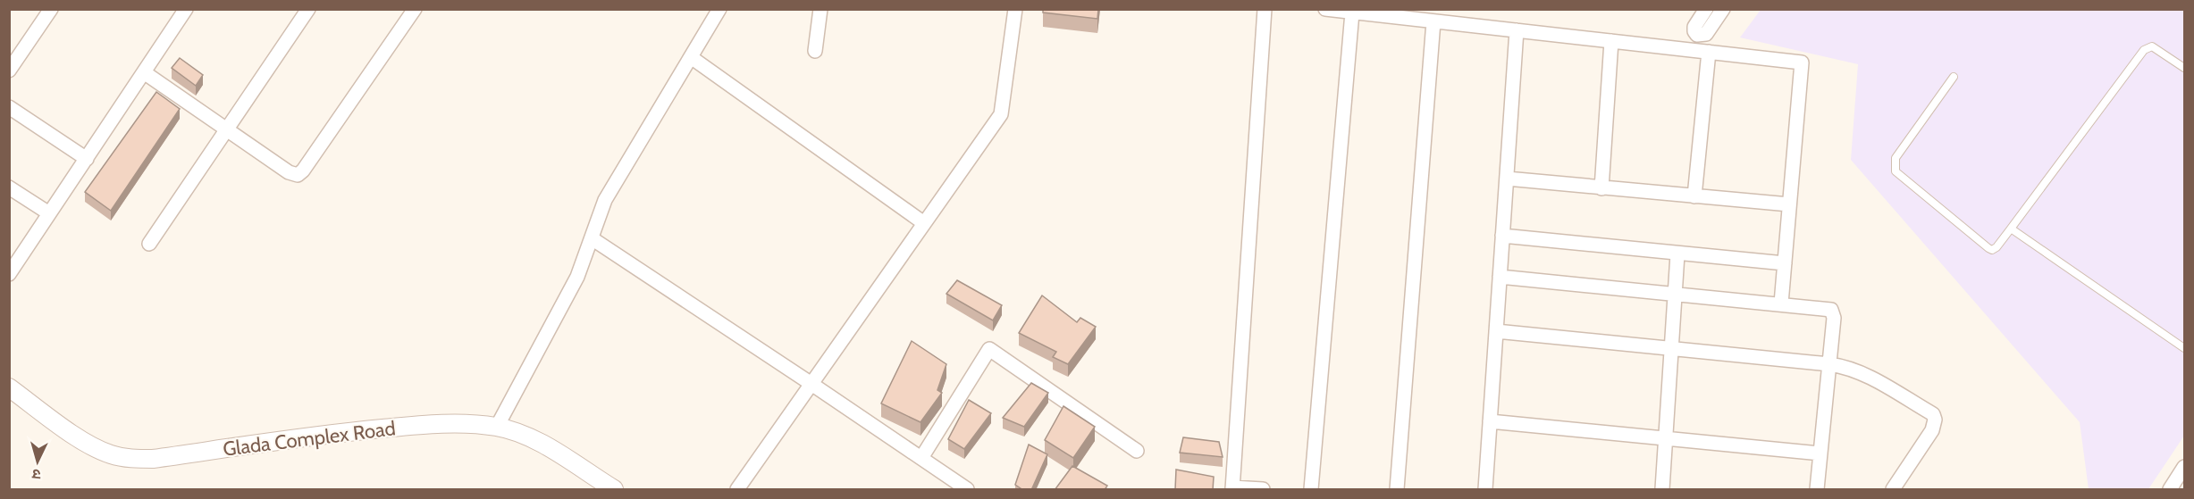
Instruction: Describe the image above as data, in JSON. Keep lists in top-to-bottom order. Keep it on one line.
{"streets":{"street":["Glada Complex Road"]},"north":"bottom"}
